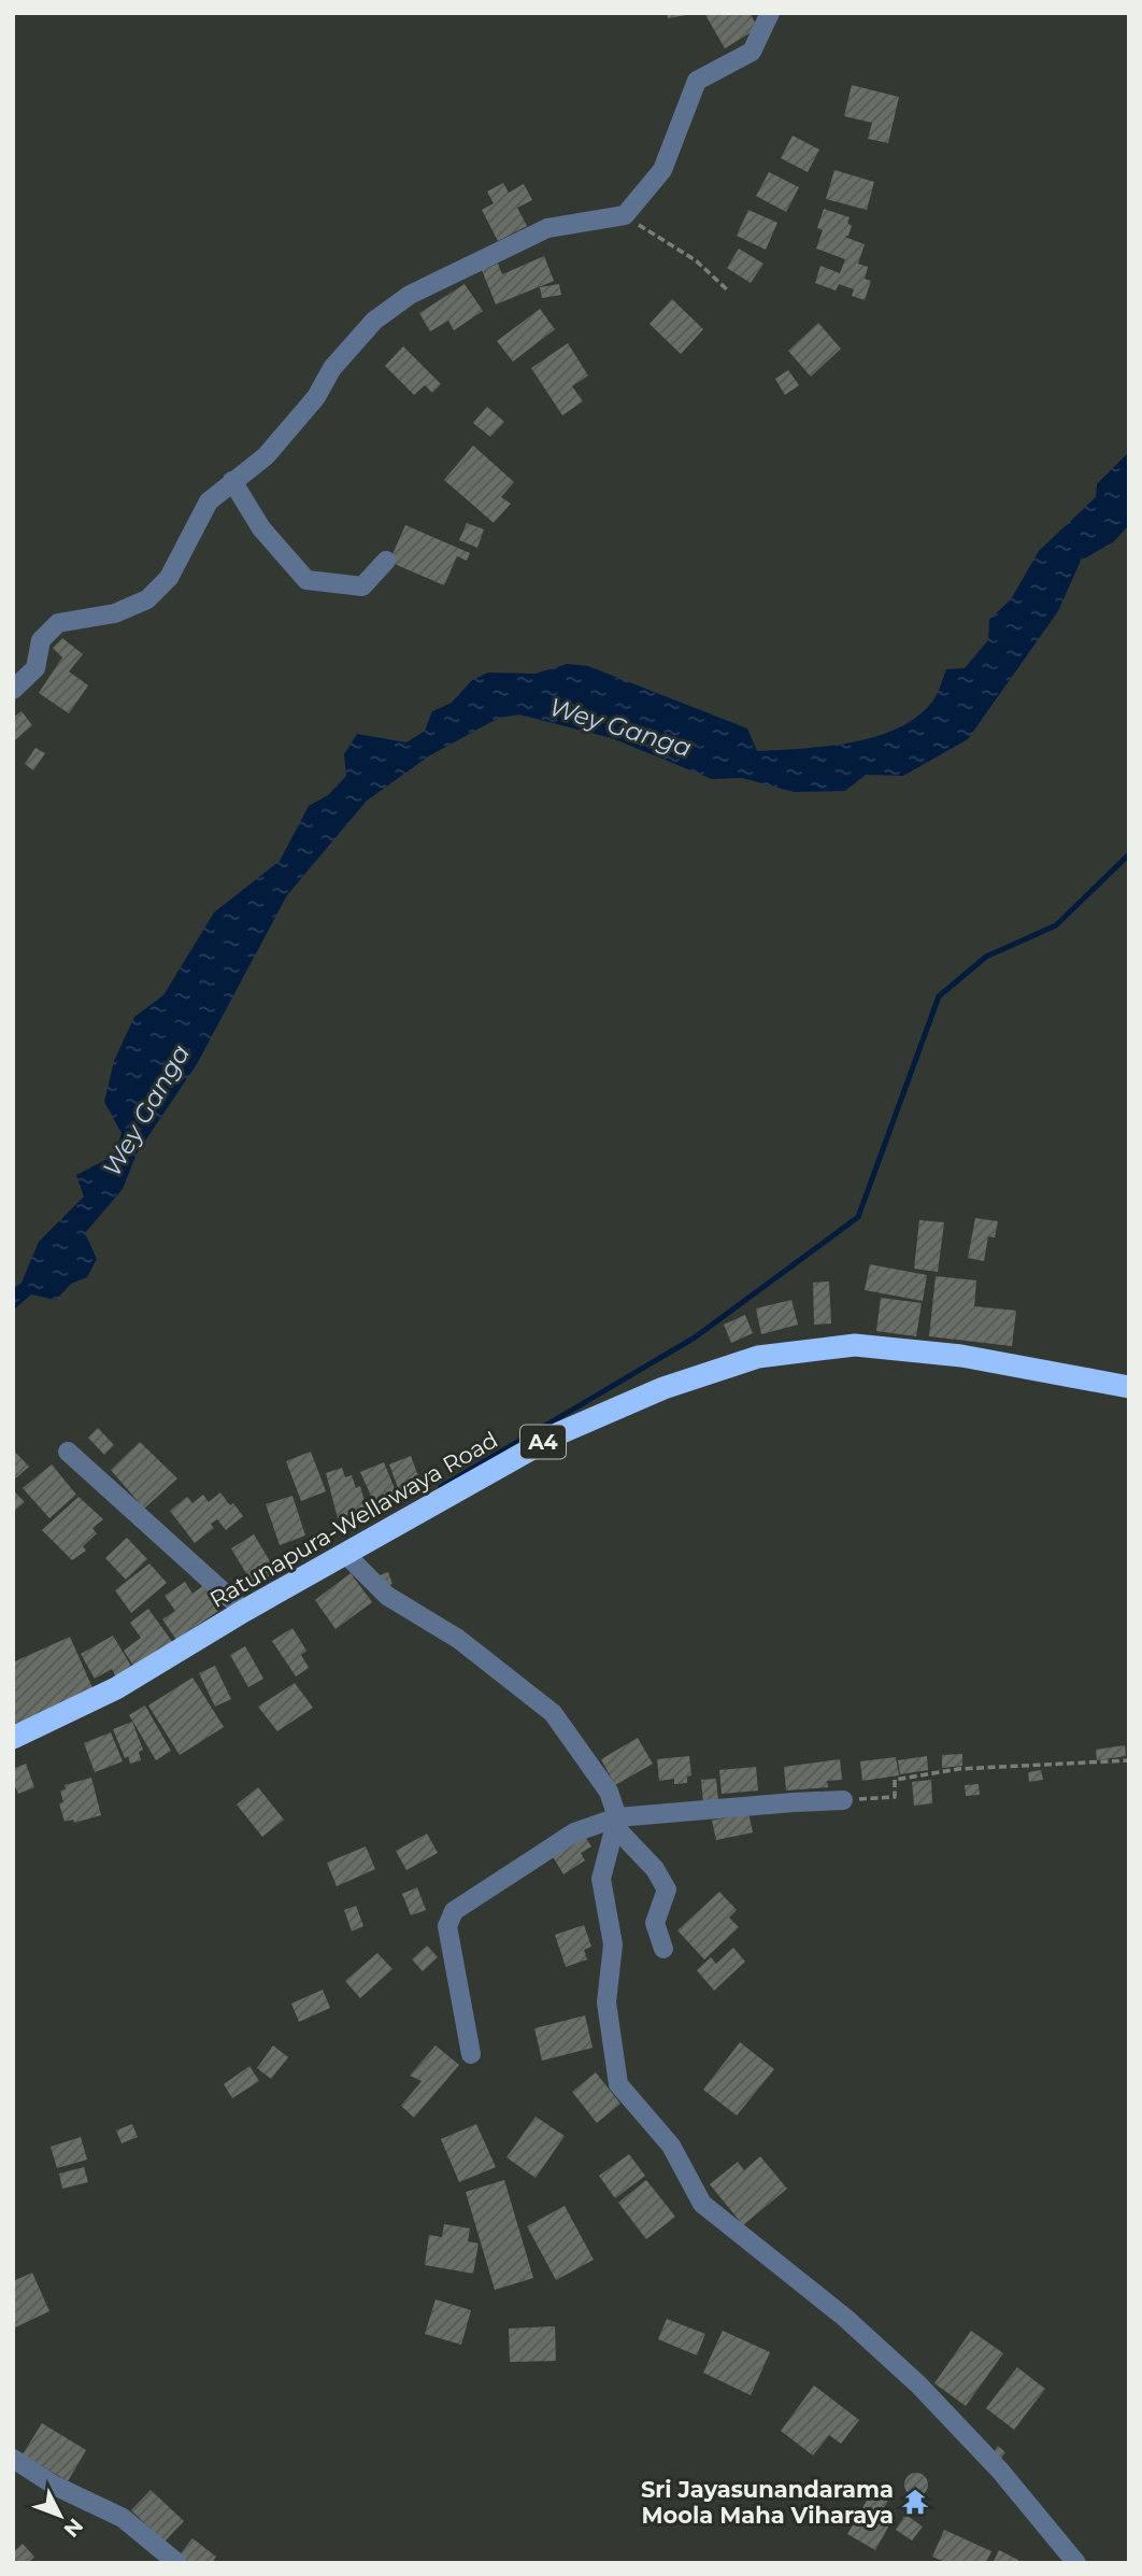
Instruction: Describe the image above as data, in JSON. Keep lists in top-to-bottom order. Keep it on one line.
{"streets":{"highway":["A4","Ratunapura-Wellawaya Road"]},"water":["Wey Ganga"],"places":{"temple":["Sri Jayasunandarama Moola Maha Viharaya"]},"north":"bottom right"}
